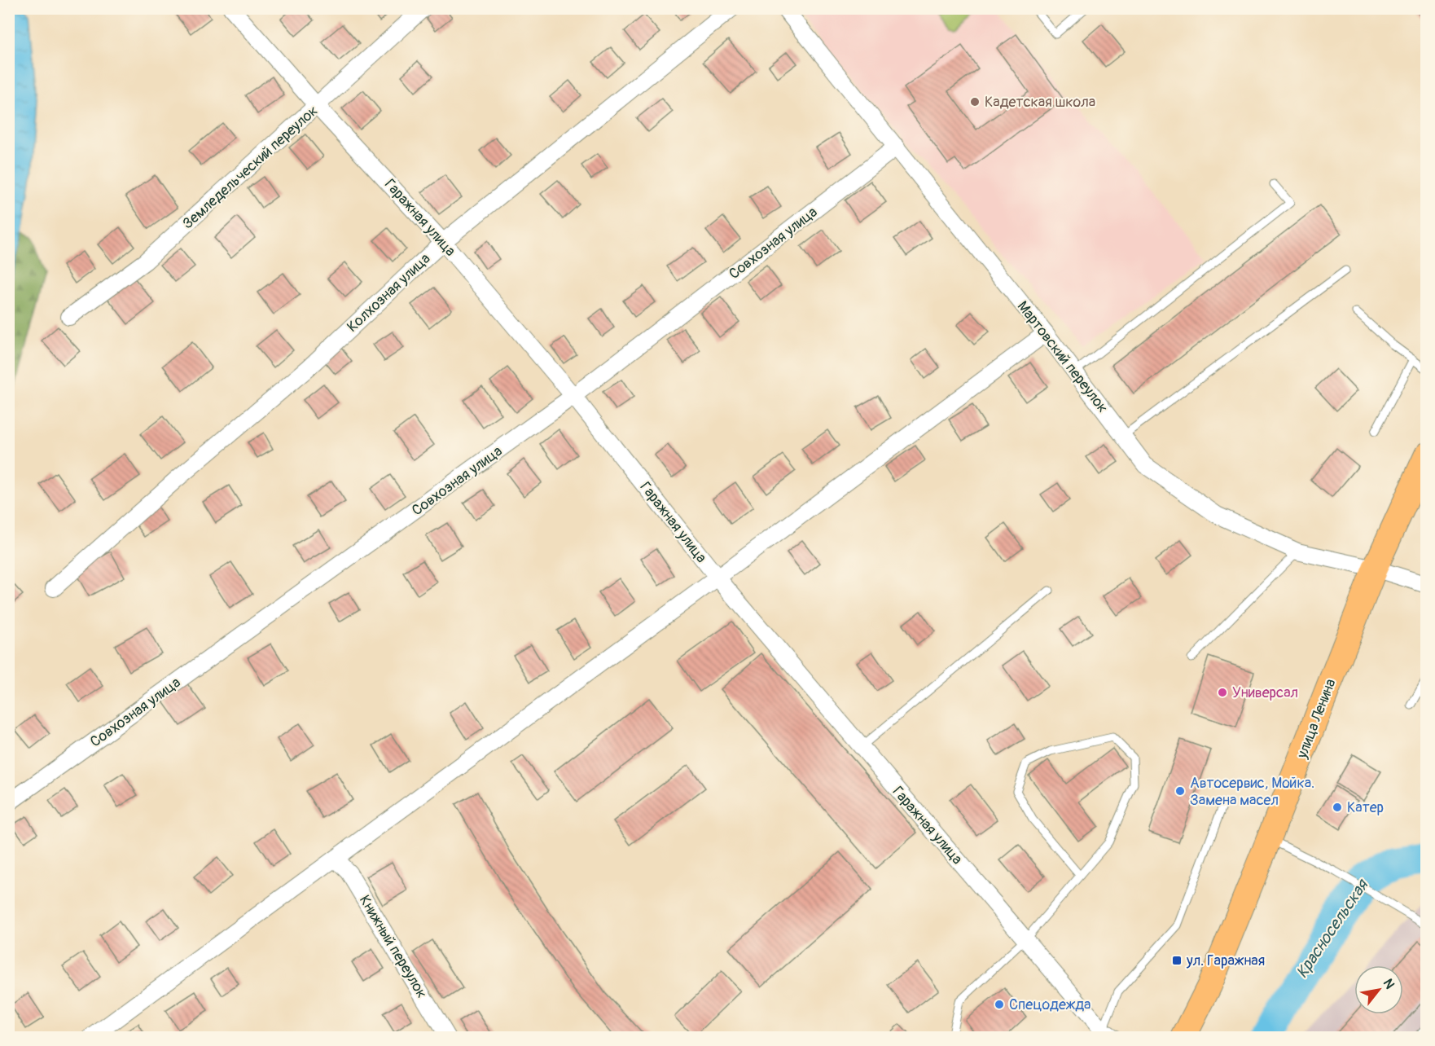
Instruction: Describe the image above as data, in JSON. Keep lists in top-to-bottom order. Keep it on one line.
{"streets":{"main road":["улица Ленина"],"street":["Земледельческий переулок","Гаражная улица","Совхозная улица","Колхозная улица","Мартовский переулок","Книжный переулок"]},"crossings":[["Земледельческий переулок","Гаражная улица"],["Гаражная улица","Совхозная улица"],["Гаражная улица","Колхозная улица"],["Совхозная улица","Мартовский переулок"],["Мартовский переулок","улица Ленина"]],"water":["Красносельская"],"places":{"other":["Кадетская школа","Универсал","Автосервис, Мойка. Замена масел","Катер","Спецодежда"],"transit":["ул. Гаражная"]},"north":"top right"}
